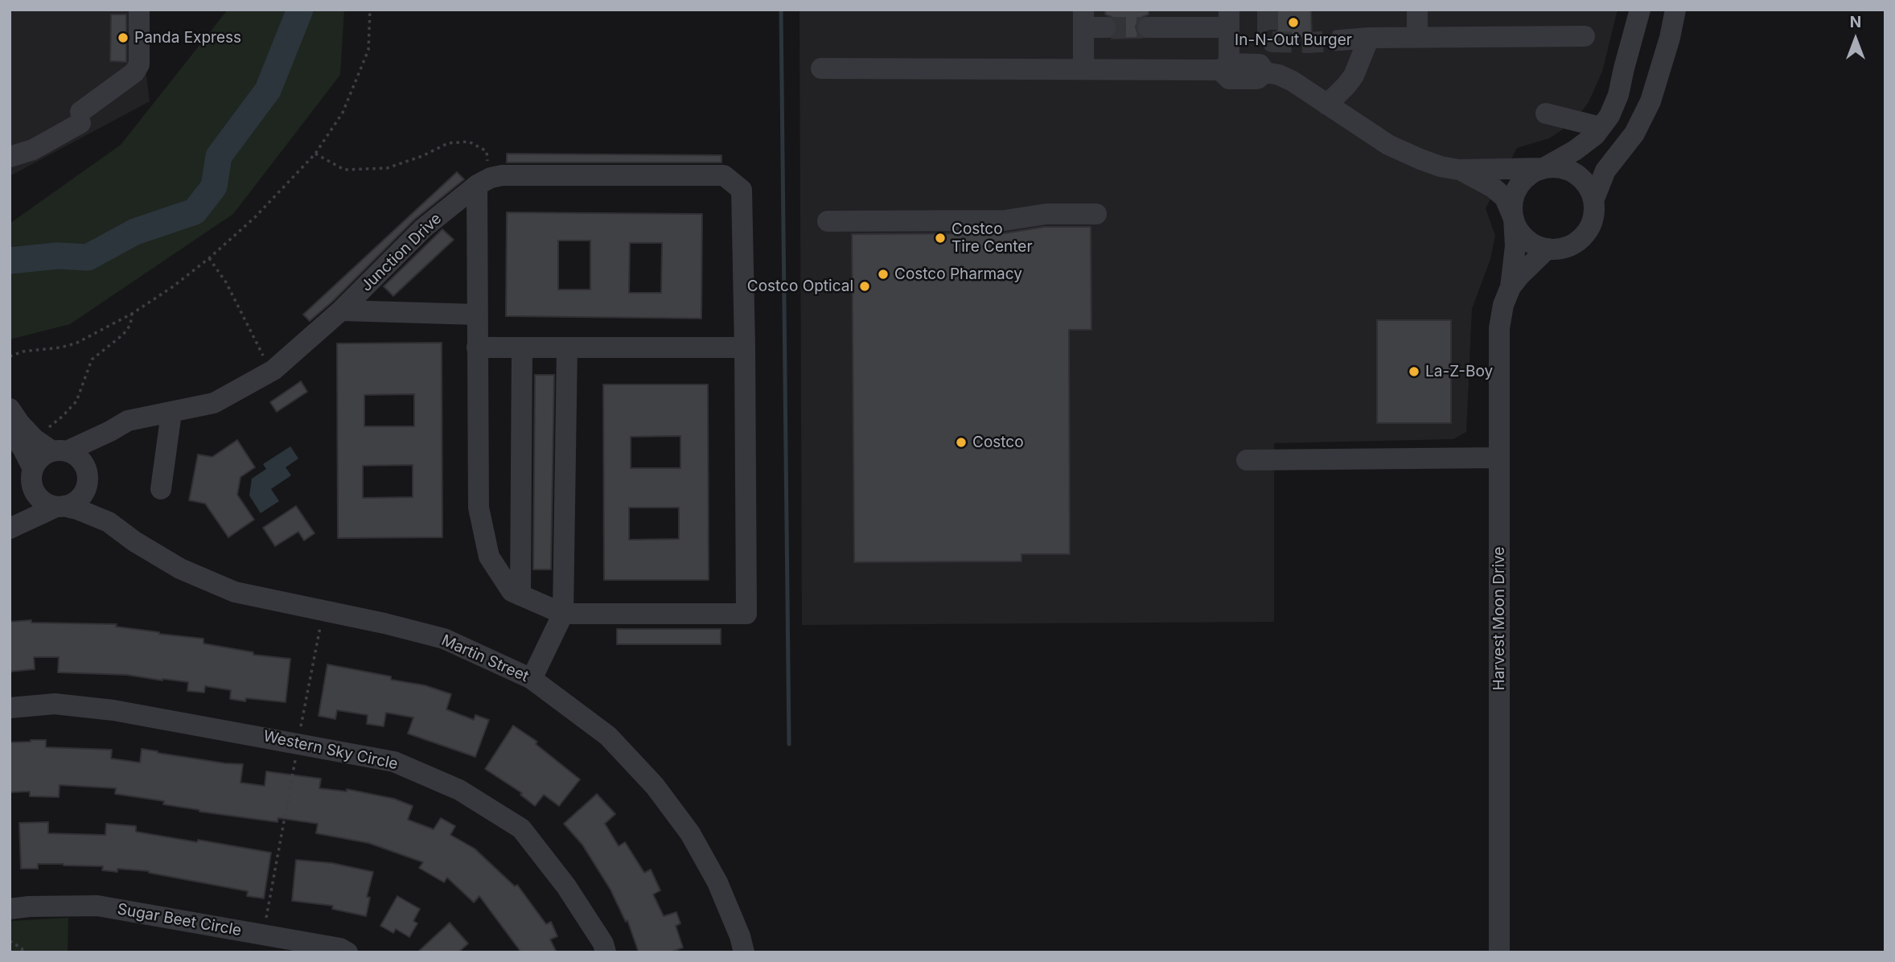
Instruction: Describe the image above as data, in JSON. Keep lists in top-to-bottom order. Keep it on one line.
{"streets":{"street":["Junction Drive","Harvest Moon Drive","Martin Street","Western Sky Circle","Sugar Beet Circle"]},"crossings":[["Junction Drive","Martin Street"]],"places":["In-N-Out Burger","Panda Express","Costco Tire Center","Costco Pharmacy","Costco Optical","La-Z-Boy","Costco"],"north":"top"}
